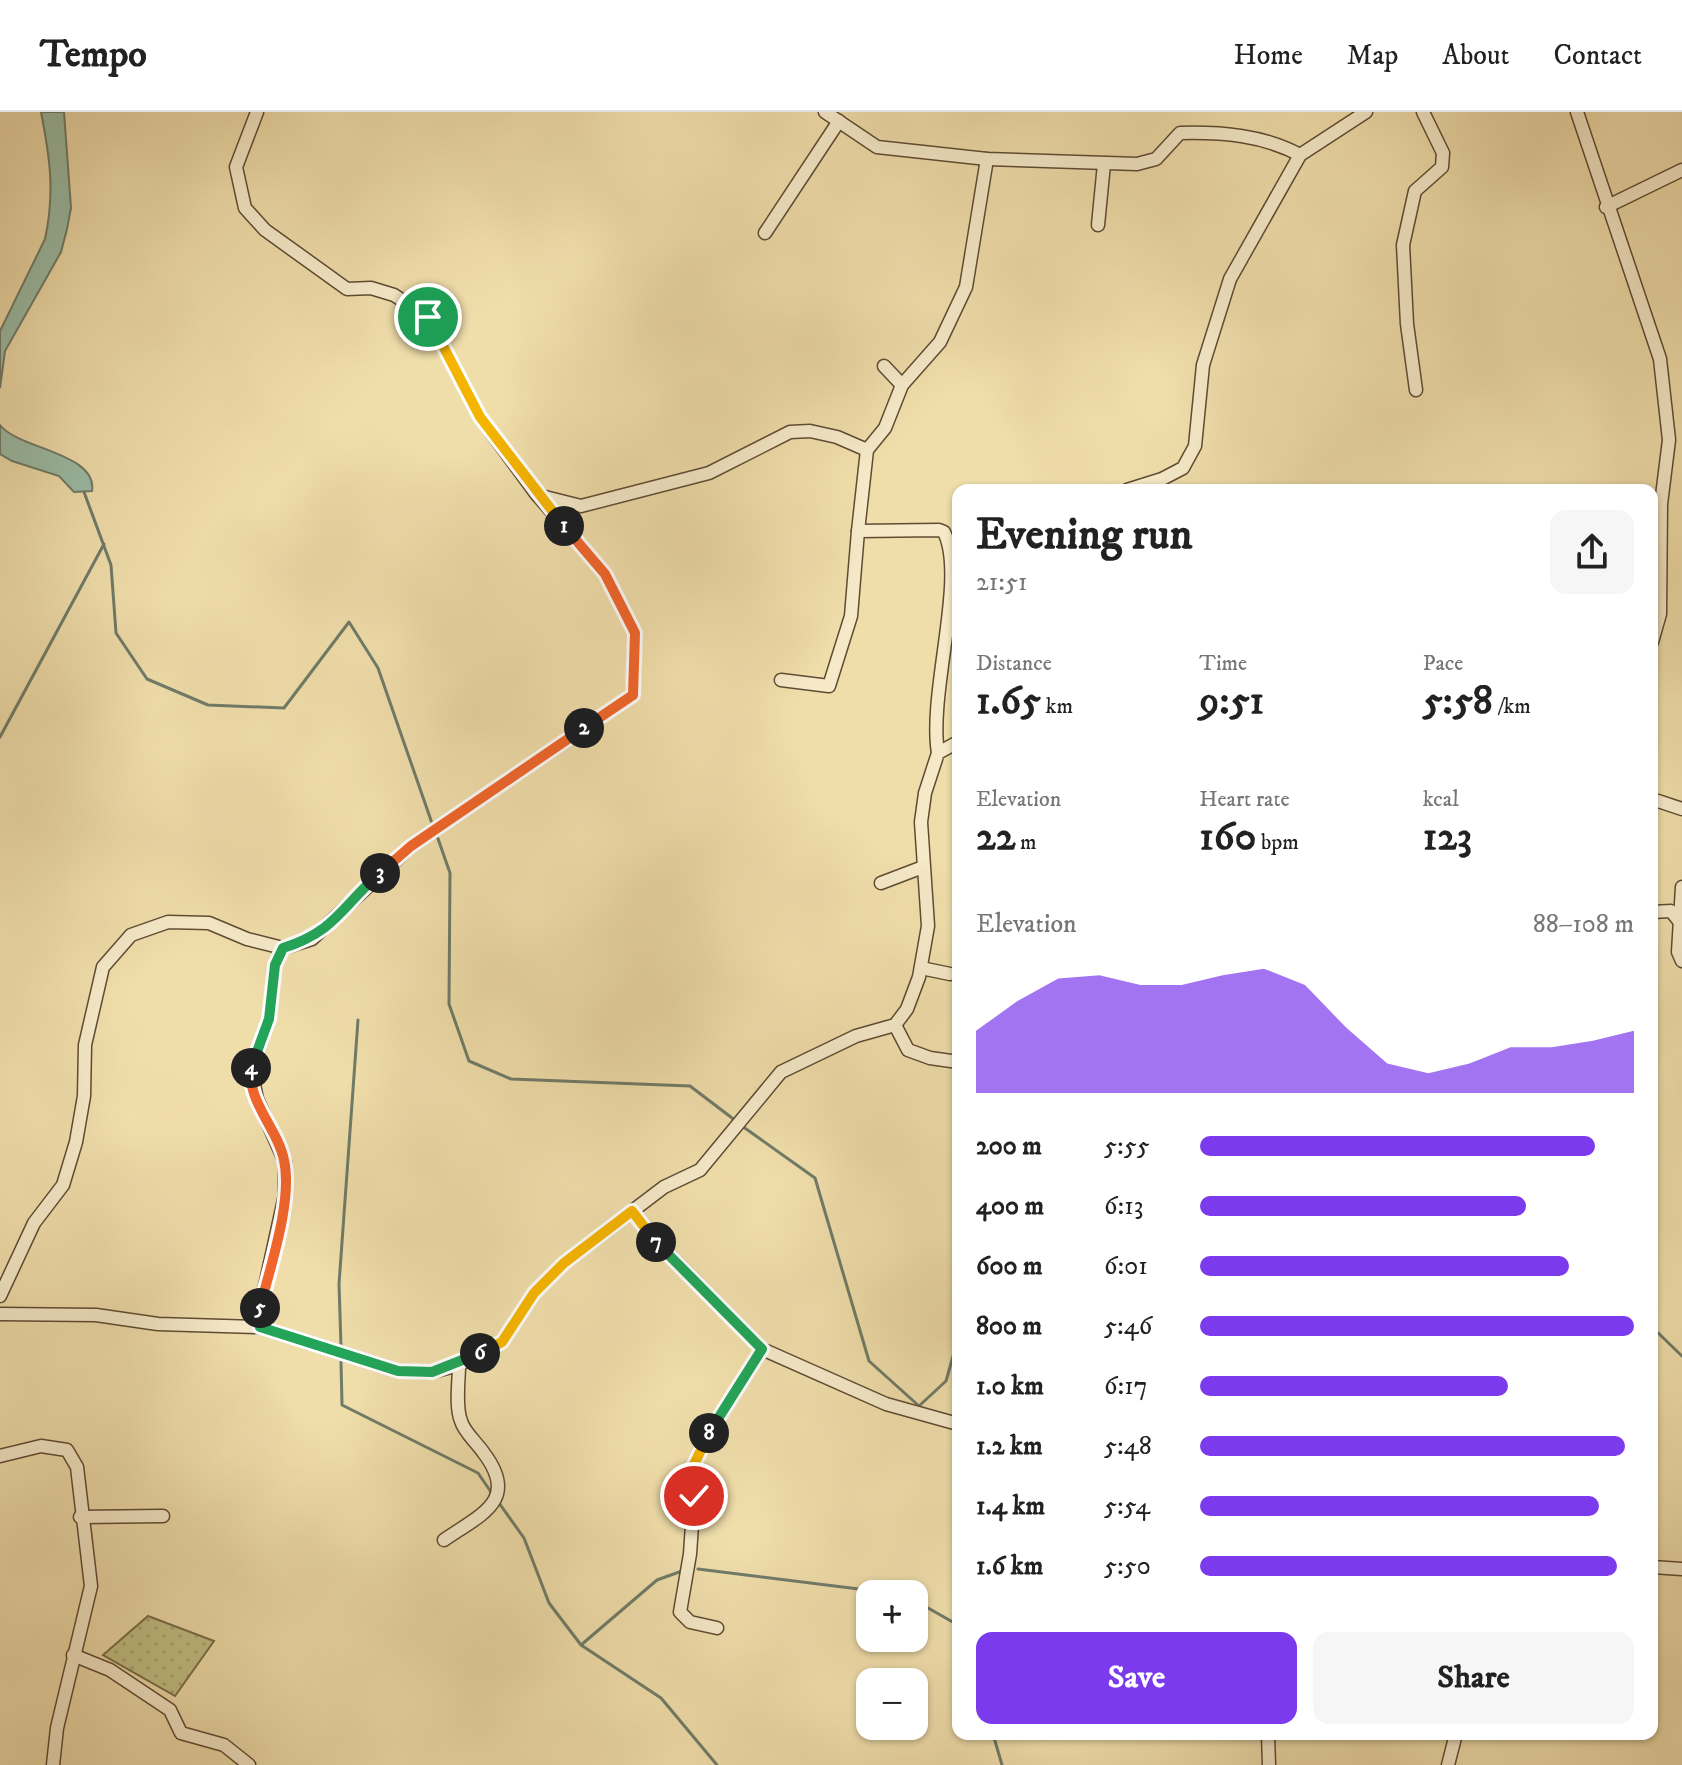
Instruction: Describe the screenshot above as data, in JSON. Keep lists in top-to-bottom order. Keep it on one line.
{"page":{"header":"Tempo","nav":["Home","Map","About","Contact"],"heading":["Evening run","21:51"],"pins":["1","2","3","4","7","5","6","8"],"stats":[["Distance","1.65 km"],["Time","9:51"],["Pace","5:58 /km"],["Elevation","22 m"],["Heart rate","160 bpm"],["kcal","123"]],"chart":["Elevation","88–108 m"],"list":[{"name":"200 m","note":"5:55"},{"name":"400 m","note":"6:13"},{"name":"600 m","note":"6:01"},{"name":"800 m","note":"5:46"},{"name":"1.0 km","note":"6:17"},{"name":"1.2 km","note":"5:48"},{"name":"1.4 km","note":"5:54"},{"name":"1.6 km","note":"5:50"}],"map_buttons":["+","−"],"buttons":["Save","Share"]}}
